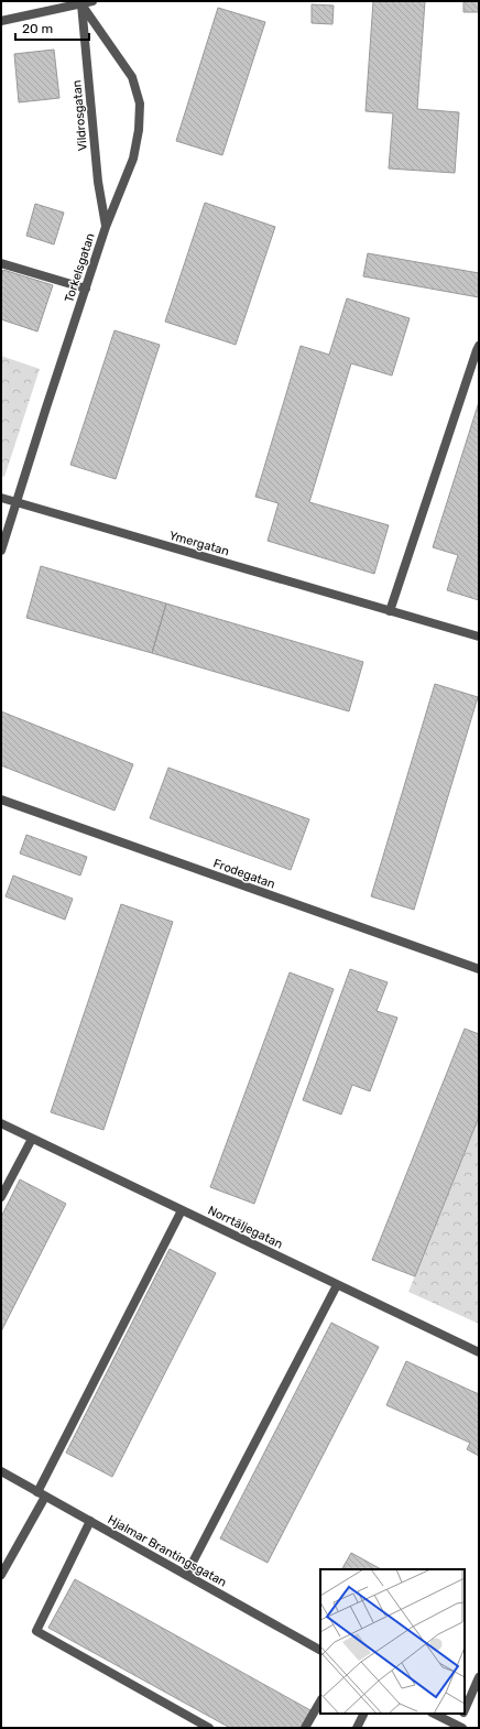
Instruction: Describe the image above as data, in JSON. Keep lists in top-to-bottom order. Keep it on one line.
{"streets":{"street":["Vildrosgatan","Torkelsgatan","Ymergatan","Frodegatan","Norrtäljegatan","Hjalmar Brantingsgatan"]},"crossings":[["Vildrosgatan","Torkelsgatan"],["Torkelsgatan","Ymergatan"]],"scale_bar":"20 m"}
